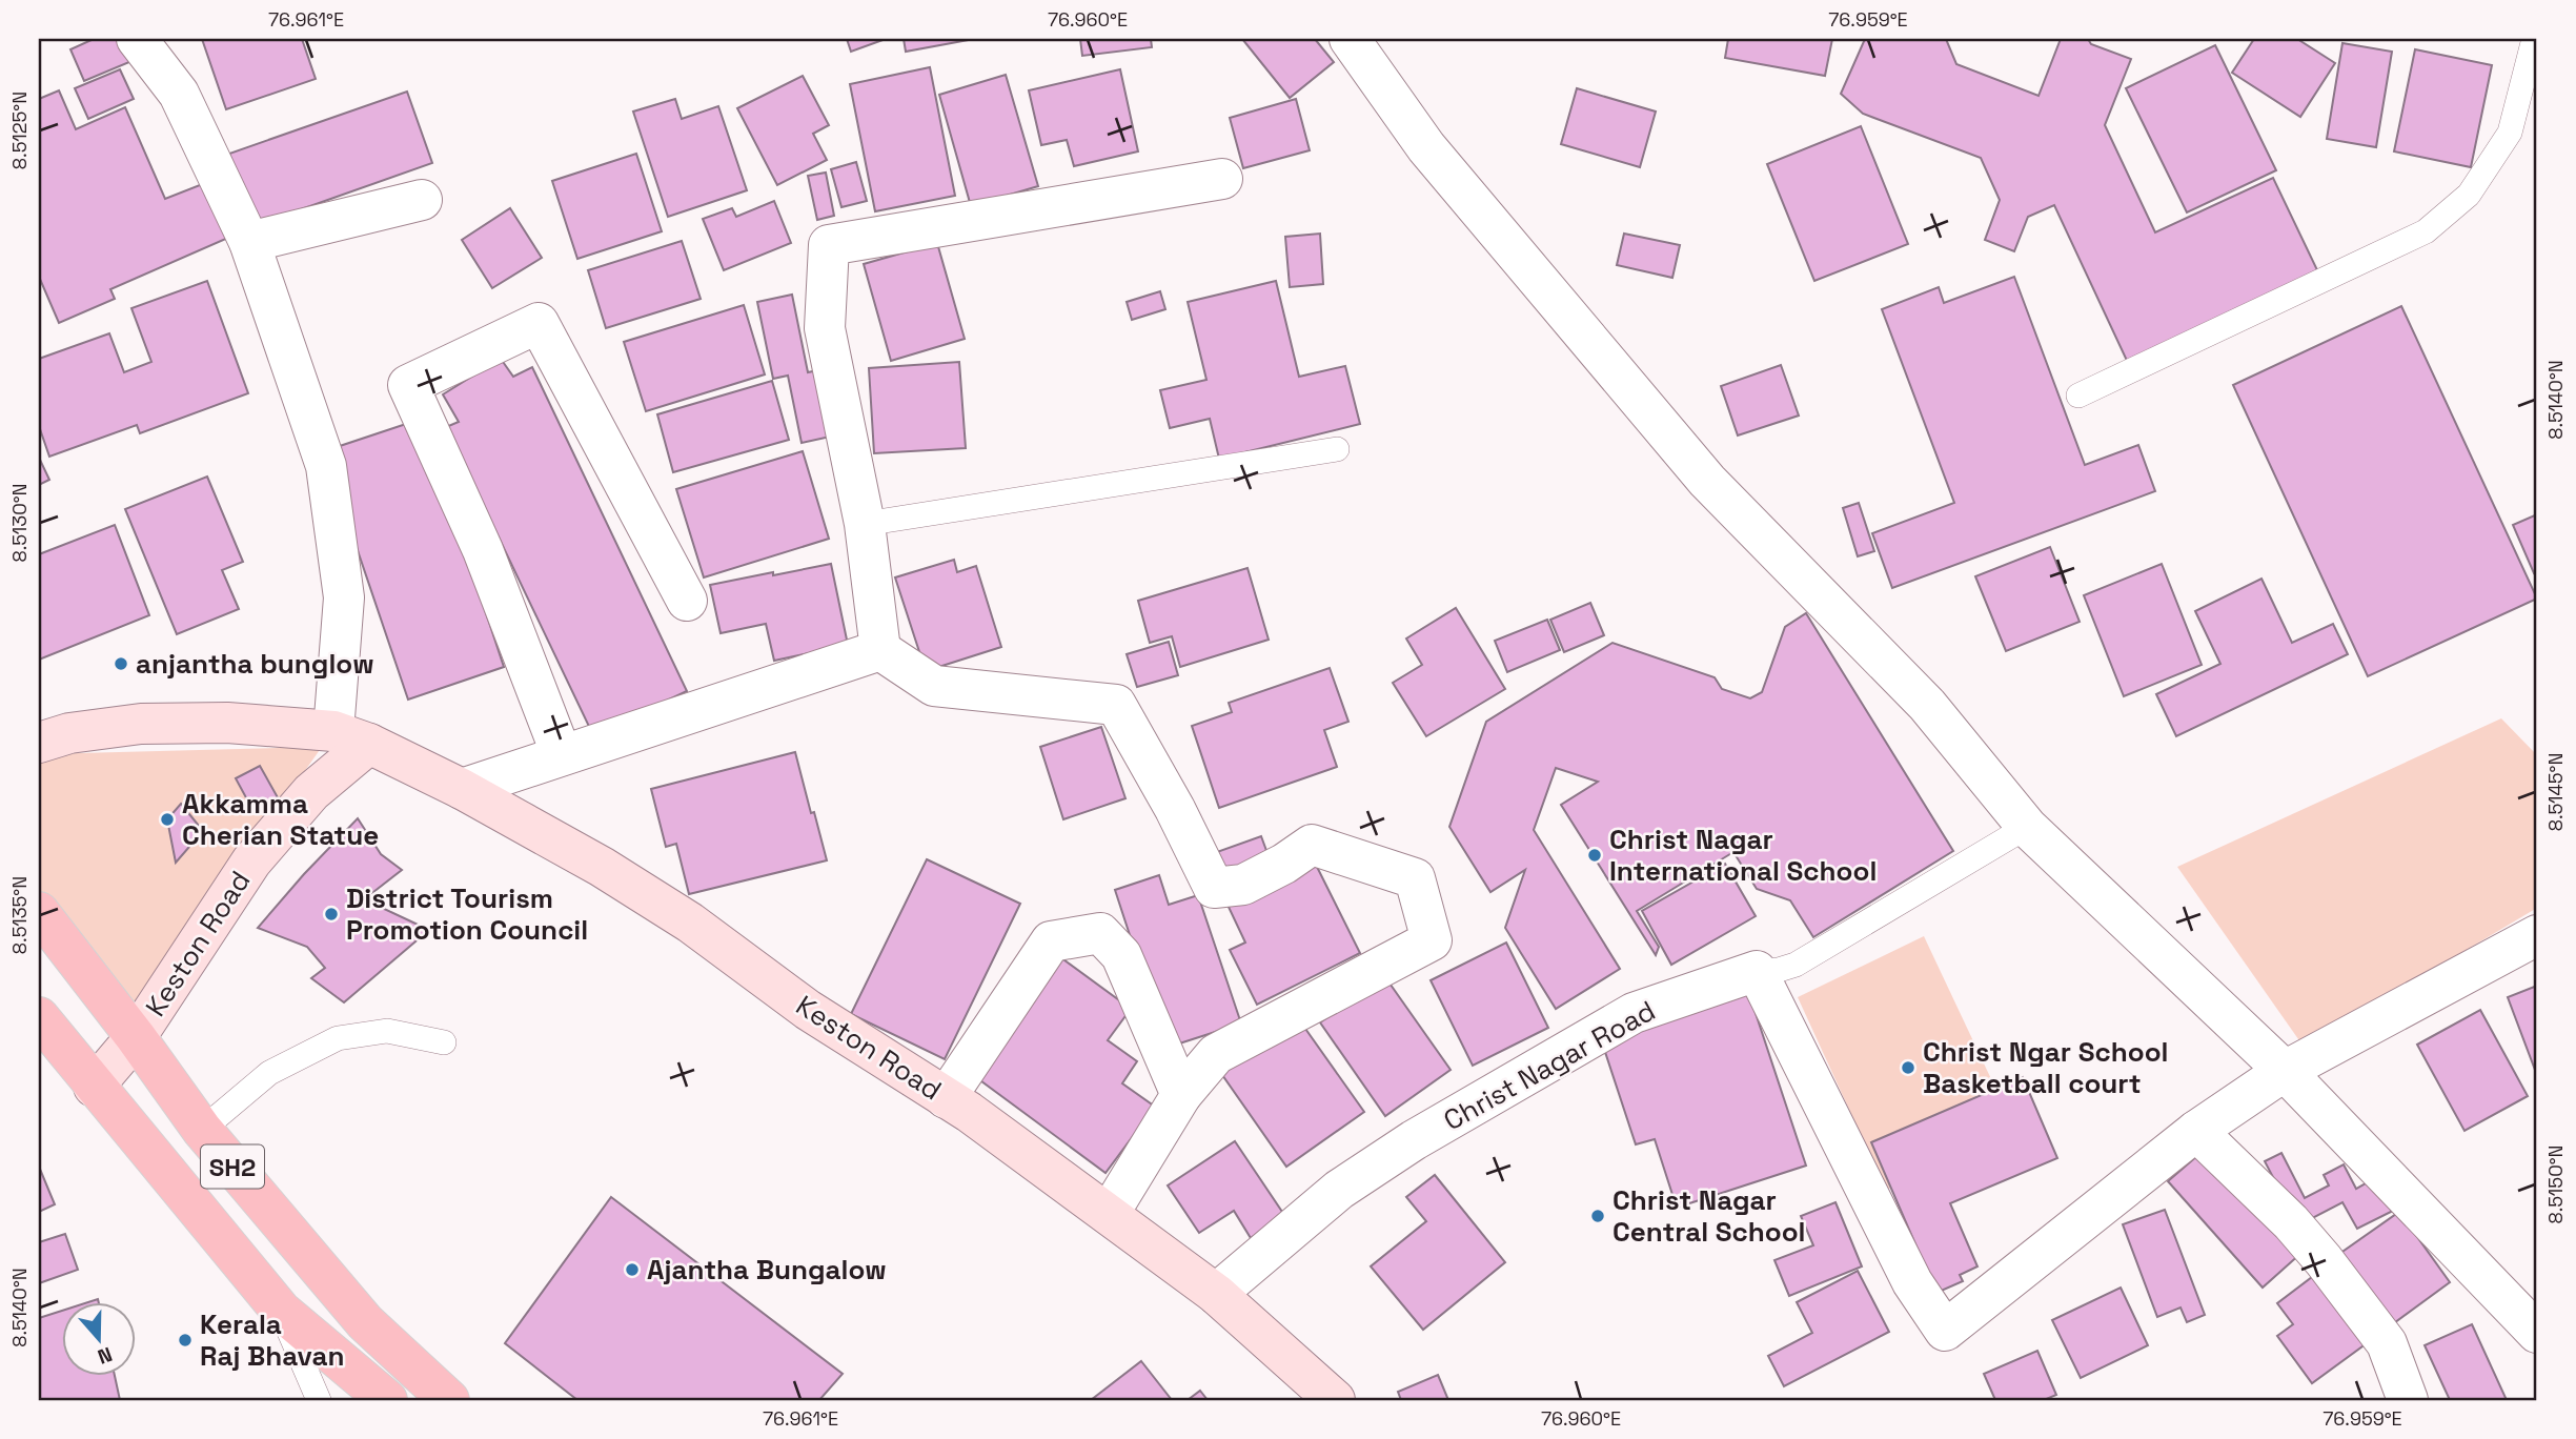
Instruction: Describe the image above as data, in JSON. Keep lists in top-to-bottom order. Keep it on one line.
{"streets":{"main road":["SH2"],"street":["Keston Road","Christ Nagar Road"]},"crossings":[["Keston Road","Christ Nagar Road"],["Keston Road","SH2"]],"places":["anjantha bunglow","Akkamma Cherian Statue","Christ Nagar International School","District Tourism Promotion Council","Christ Ngar School Basketball court","Christ Nagar Central School","Ajantha Bungalow","Kerala Raj Bhavan"],"north":"bottom","coordinates":["76.961°E","76.960°E","76.959°E","8.5125°N","8.5140°N","8.5130°N","8.5145°N","8.5135°N","8.5150°N"]}
